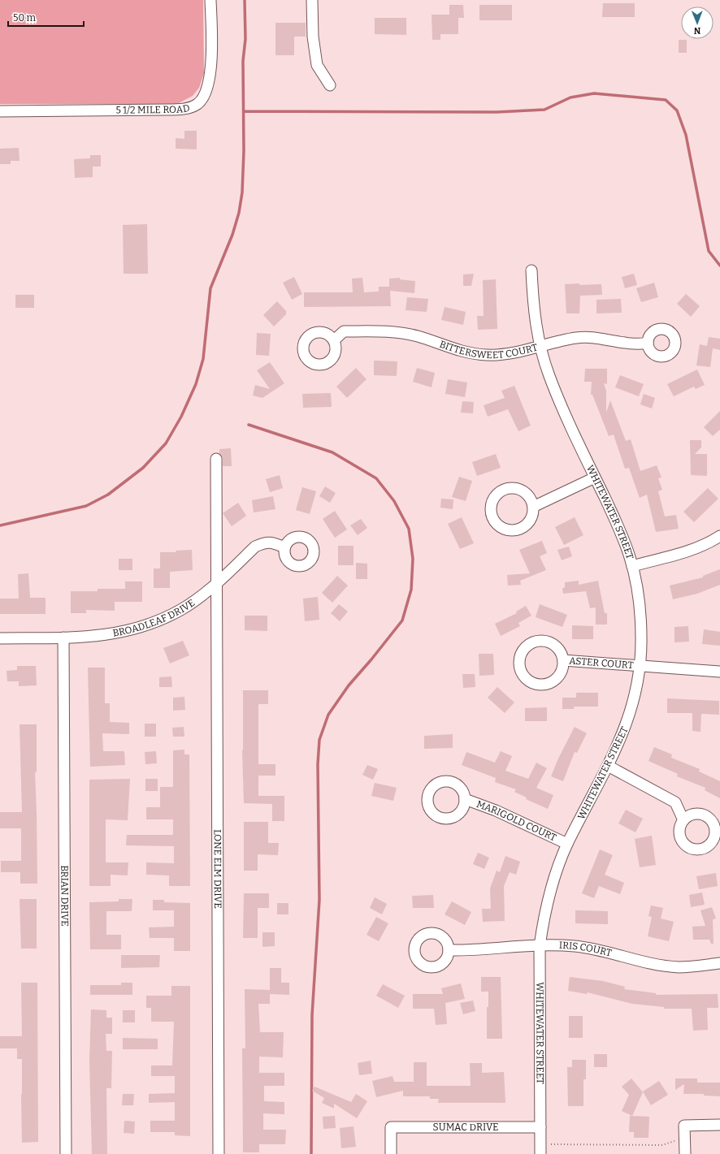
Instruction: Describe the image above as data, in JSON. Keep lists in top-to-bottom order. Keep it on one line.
{"streets":{"street":["5 1/2 MILE ROAD","BITTERSWEET COURT","WHITEWATER STREET","BROADLEAF DRIVE","ASTER COURT","MARIGOLD COURT","LONE ELM DRIVE","BRIAN DRIVE","IRIS COURT","SUMAC DRIVE"]},"crossings":[["BITTERSWEET COURT","WHITEWATER STREET"],["WHITEWATER STREET","ASTER COURT"],["WHITEWATER STREET","MARIGOLD COURT"],["WHITEWATER STREET","IRIS COURT"],["WHITEWATER STREET","SUMAC DRIVE"],["BROADLEAF DRIVE","LONE ELM DRIVE"],["BROADLEAF DRIVE","BRIAN DRIVE"]],"scale_bar":"50 m","north":"bottom"}
